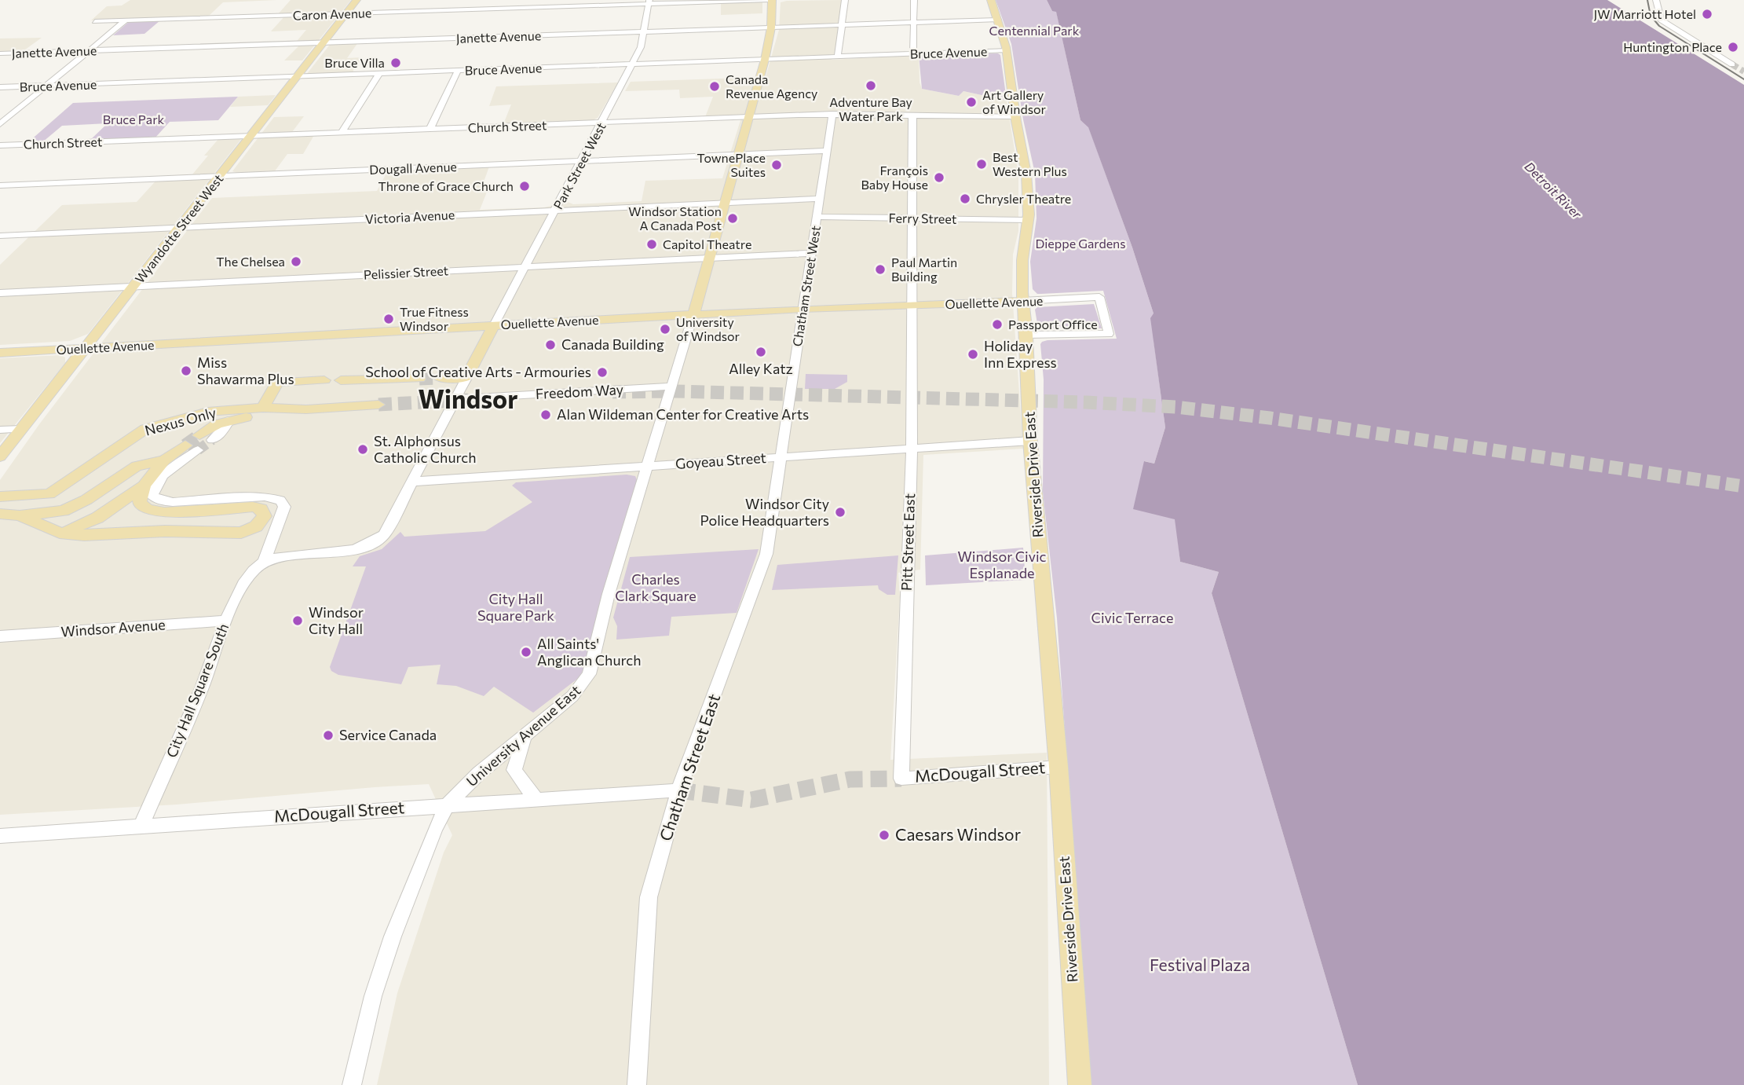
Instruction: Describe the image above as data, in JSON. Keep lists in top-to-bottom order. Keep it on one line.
{"streets":{"main road":["Wyandotte Street West","Ouellette Avenue","Nexus Only","Riverside Drive East"],"street":["Caron Avenue","Janette Avenue","Bruce Avenue","Church Street","Park Street West","Dougall Avenue","Victoria Avenue","Ferry Street","Pelissier Street","Chatham Street West","Freedom Way","Goyeau Street","Pitt Street East","Windsor Avenue","City Hall Square South","University Avenue East","Chatham Street East","McDougall Street"]},"crossings":[["Caron Avenue","Park Street West"],["Caron Avenue","Wyandotte Street West"],["Janette Avenue","Park Street West"],["Janette Avenue","Wyandotte Street West"],["Janette Avenue","Riverside Drive East"],["Bruce Avenue","Park Street West"],["Bruce Avenue","Wyandotte Street West"],["Bruce Avenue","Riverside Drive East"],["Church Street","Park Street West"],["Church Street","Wyandotte Street West"],["Church Street","Chatham Street West"],["Church Street","Riverside Drive East"],["Church Street","Pitt Street East"],["Park Street West","Dougall Avenue"],["Park Street West","Victoria Avenue"],["Park Street West","Pelissier Street"],["Park Street West","Ouellette Avenue"],["Dougall Avenue","Wyandotte Street West"],["Dougall Avenue","Chatham Street West"],["Victoria Avenue","Wyandotte Street West"],["Victoria Avenue","Chatham Street West"],["Ferry Street","Chatham Street West"],["Ferry Street","Riverside Drive East"],["Ferry Street","Pitt Street East"],["Wyandotte Street West","Pelissier Street"],["Wyandotte Street West","Ouellette Avenue"],["Pelissier Street","Chatham Street West"],["Chatham Street West","Ouellette Avenue"],["Chatham Street West","Goyeau Street"],["Chatham Street West","Chatham Street East"],["Ouellette Avenue","Riverside Drive East"],["Ouellette Avenue","Pitt Street East"],["Ouellette Avenue","University Avenue East"],["Freedom Way","University Avenue East"],["Goyeau Street","Riverside Drive East"],["Goyeau Street","Pitt Street East"],["Goyeau Street","University Avenue East"],["Goyeau Street","Chatham Street East"],["Riverside Drive East","McDougall Street"],["Pitt Street East","McDougall Street"],["Windsor Avenue","City Hall Square South"],["City Hall Square South","McDougall Street"],["University Avenue East","McDougall Street"],["Chatham Street East","McDougall Street"]],"districts":["Windsor"],"water":["Detroit River"],"parks":["Centennial Park","Bruce Park","Dieppe Gardens","Windsor Civic Esplanade","Charles Clark Square","City Hall Square Park","Civic Terrace","Festival Plaza"],"places":["JW Marriott Hotel","Huntington Place","Bruce Villa","Adventure Bay Water Park","Canada Revenue Agency","Art Gallery of Windsor","Best Western Plus","TownePlace Suites","François Baby House","Throne of Grace Church","Chrysler Theatre","Windsor Station A Canada Post","Capitol Theatre","The Chelsea","Paul Martin Building","True Fitness Windsor","Passport Office","University of Windsor","Canada Building","Alley Katz","Holiday Inn Express","Miss Shawarma Plus","School of Creative Arts - Armouries","Alan Wildeman Center for Creative Arts","St. Alphonsus Catholic Church","Windsor City Police Headquarters","Windsor City Hall","All Saints' Anglican Church","Service Canada","Caesars Windsor"]}
